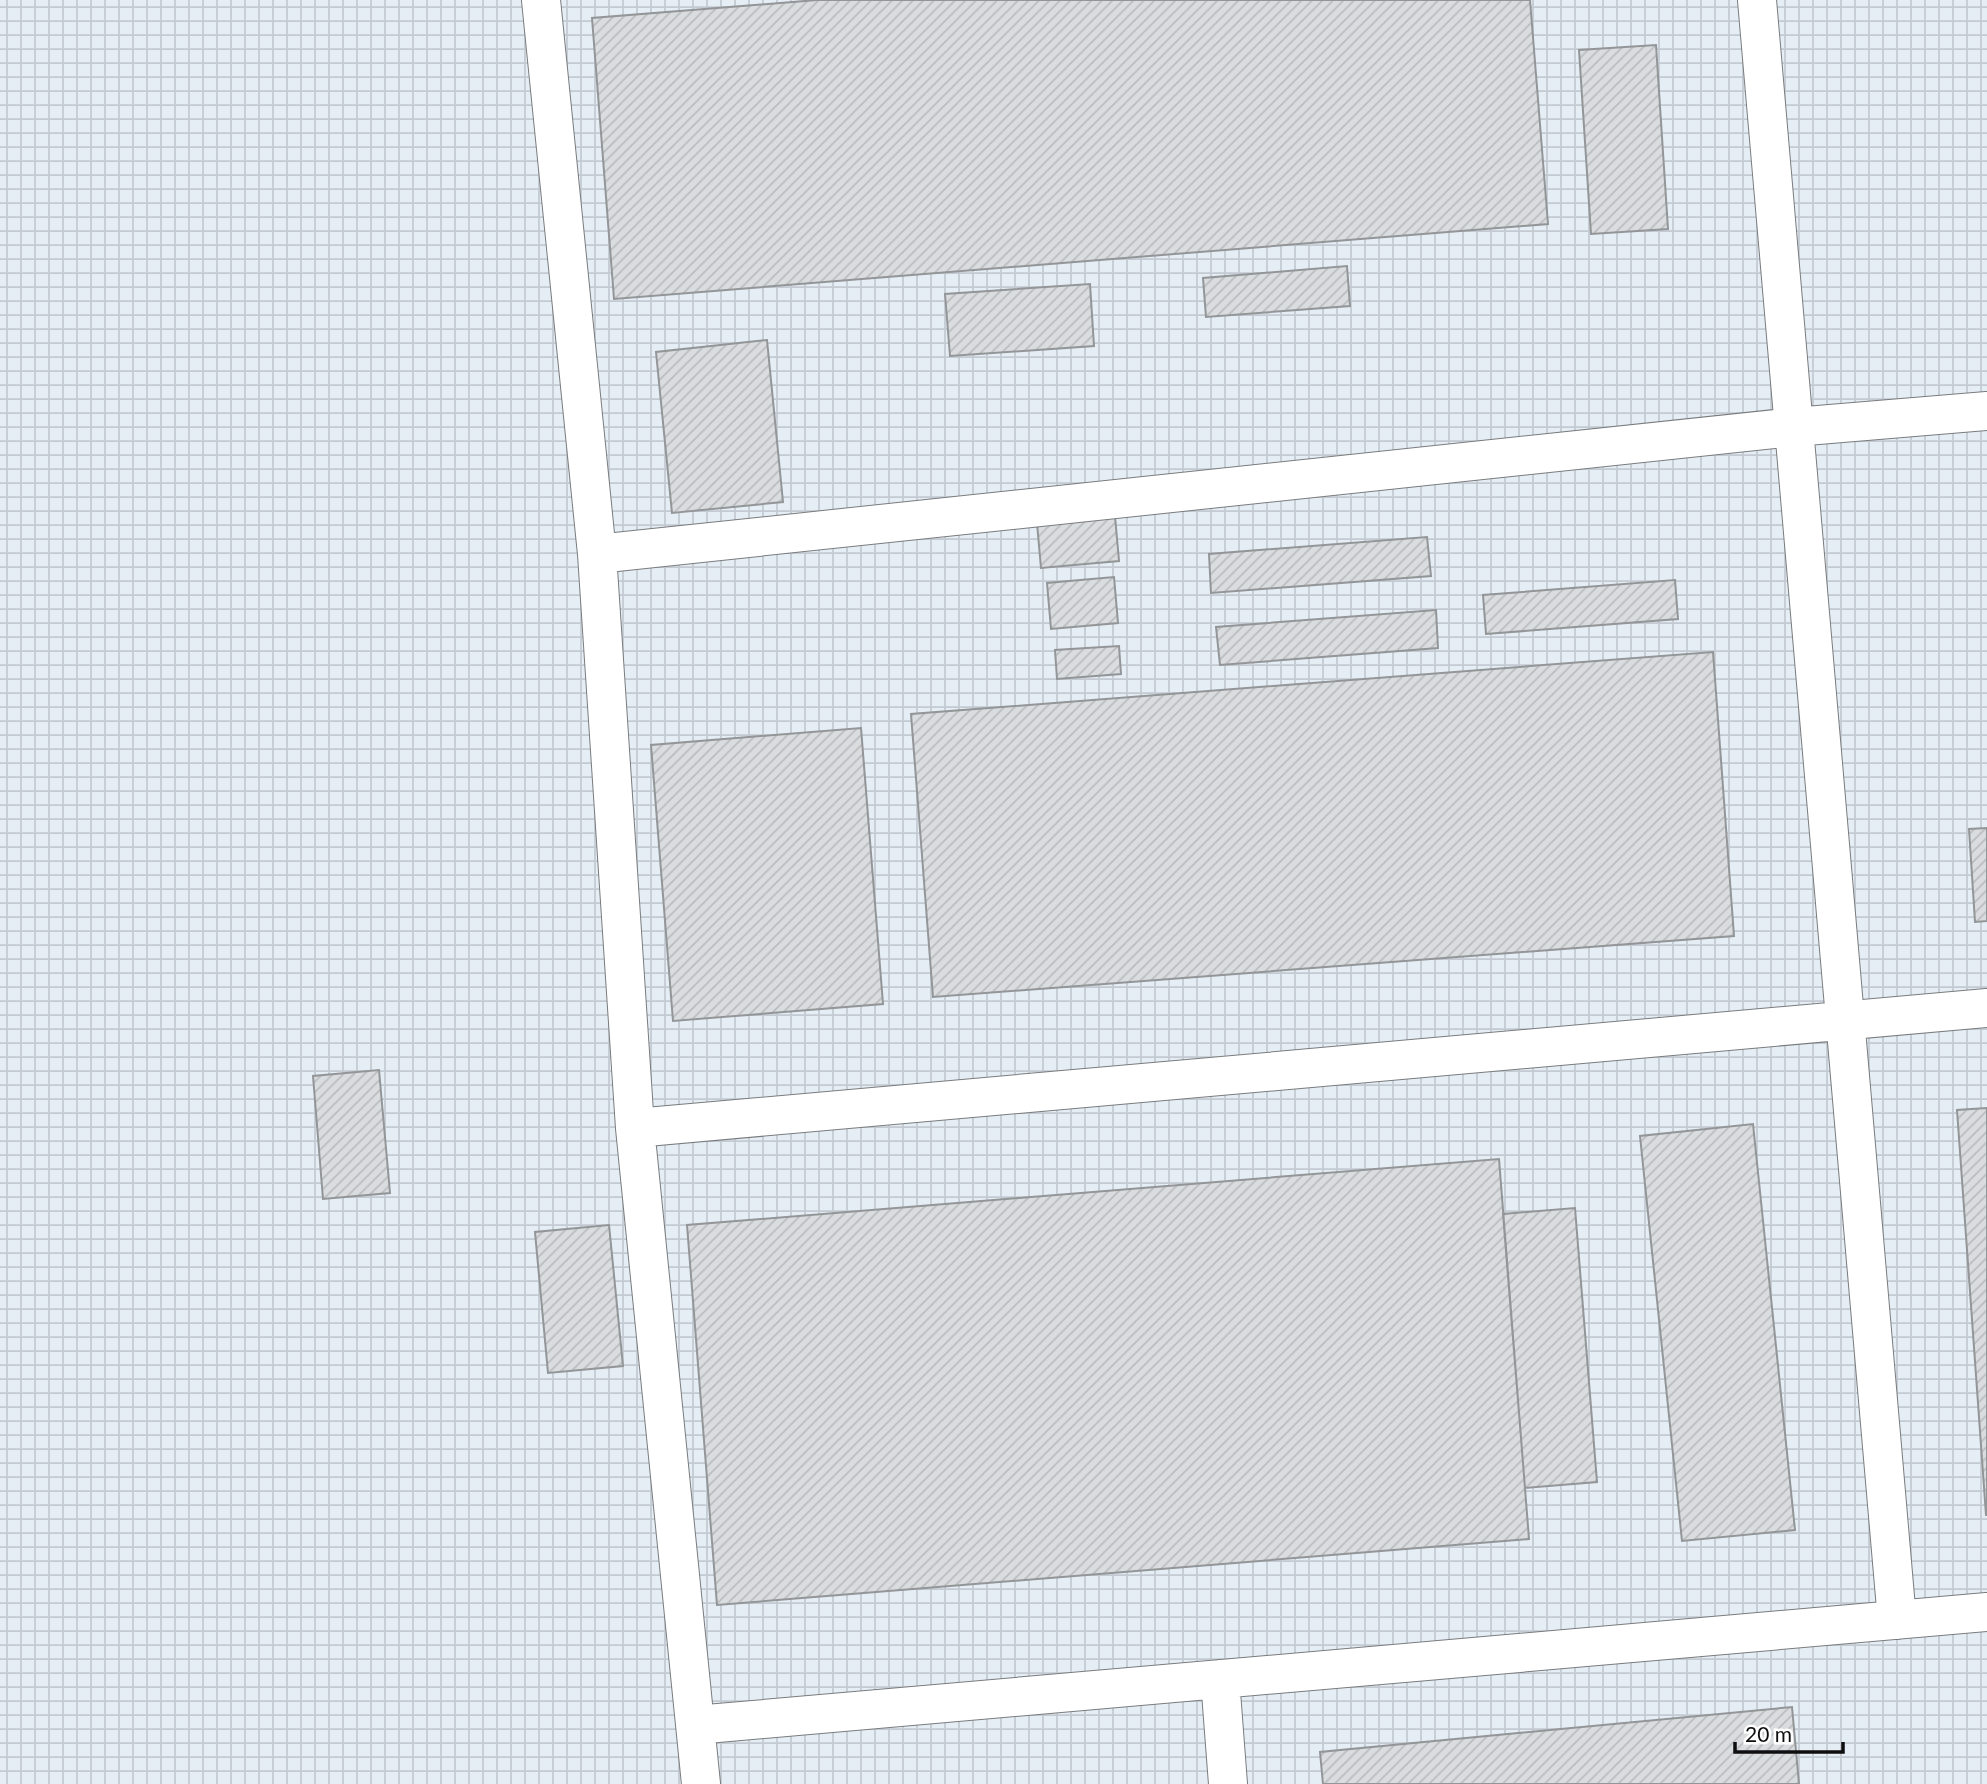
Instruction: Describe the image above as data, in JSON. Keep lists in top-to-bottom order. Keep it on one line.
{"scale_bar":"20 m"}
